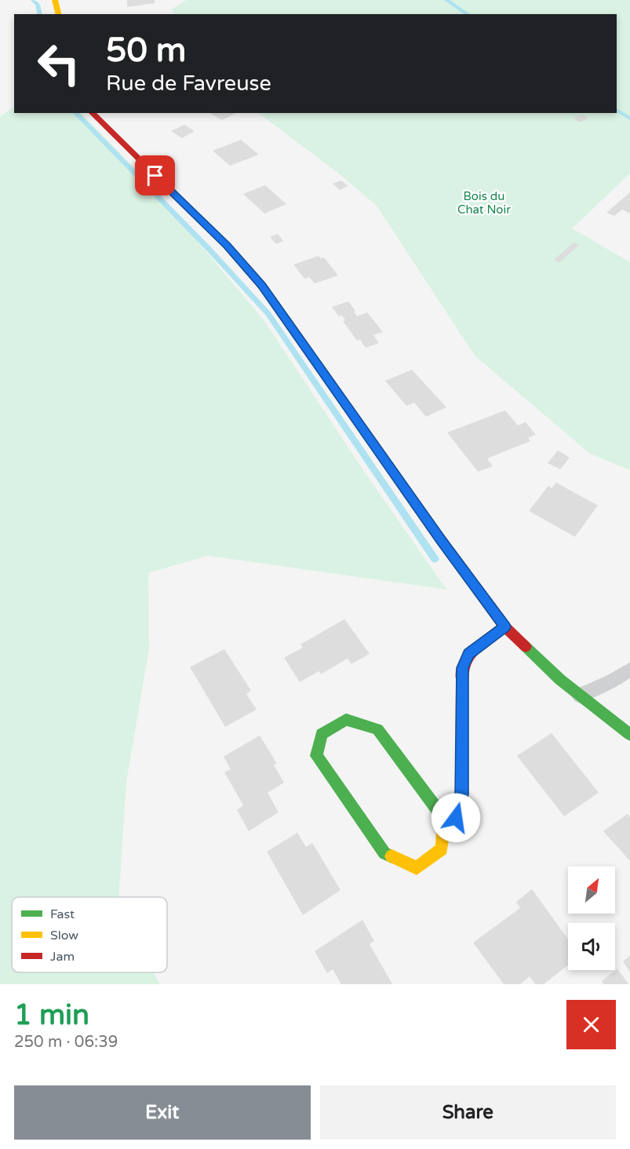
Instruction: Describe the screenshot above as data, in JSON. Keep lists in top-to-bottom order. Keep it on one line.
{"parks":["Bois du Chat Noir"],"legend":["Fast","Slow","Jam"],"north":"top right","page":{"turn":["50 m","Rue de Favreuse"],"heading":["1 min","250 m · 06:39"],"buttons":["Exit","Share"]}}
